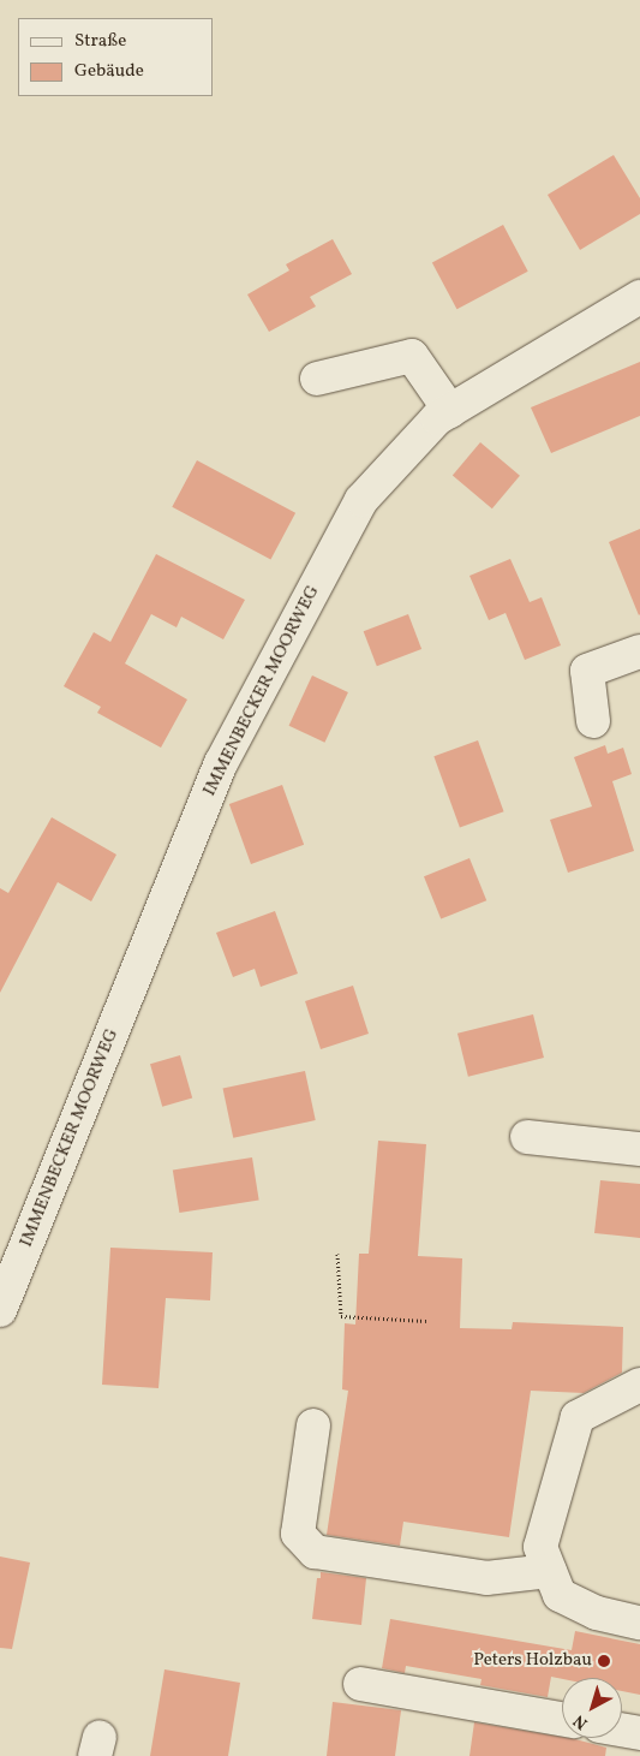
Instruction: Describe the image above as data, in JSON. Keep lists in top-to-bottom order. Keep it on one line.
{"streets":{"street":["IMMENBECKER MOORWEG"]},"places":["Peters Holzbau"],"legend":["Straße","Gebäude"],"north":"bottom left"}
